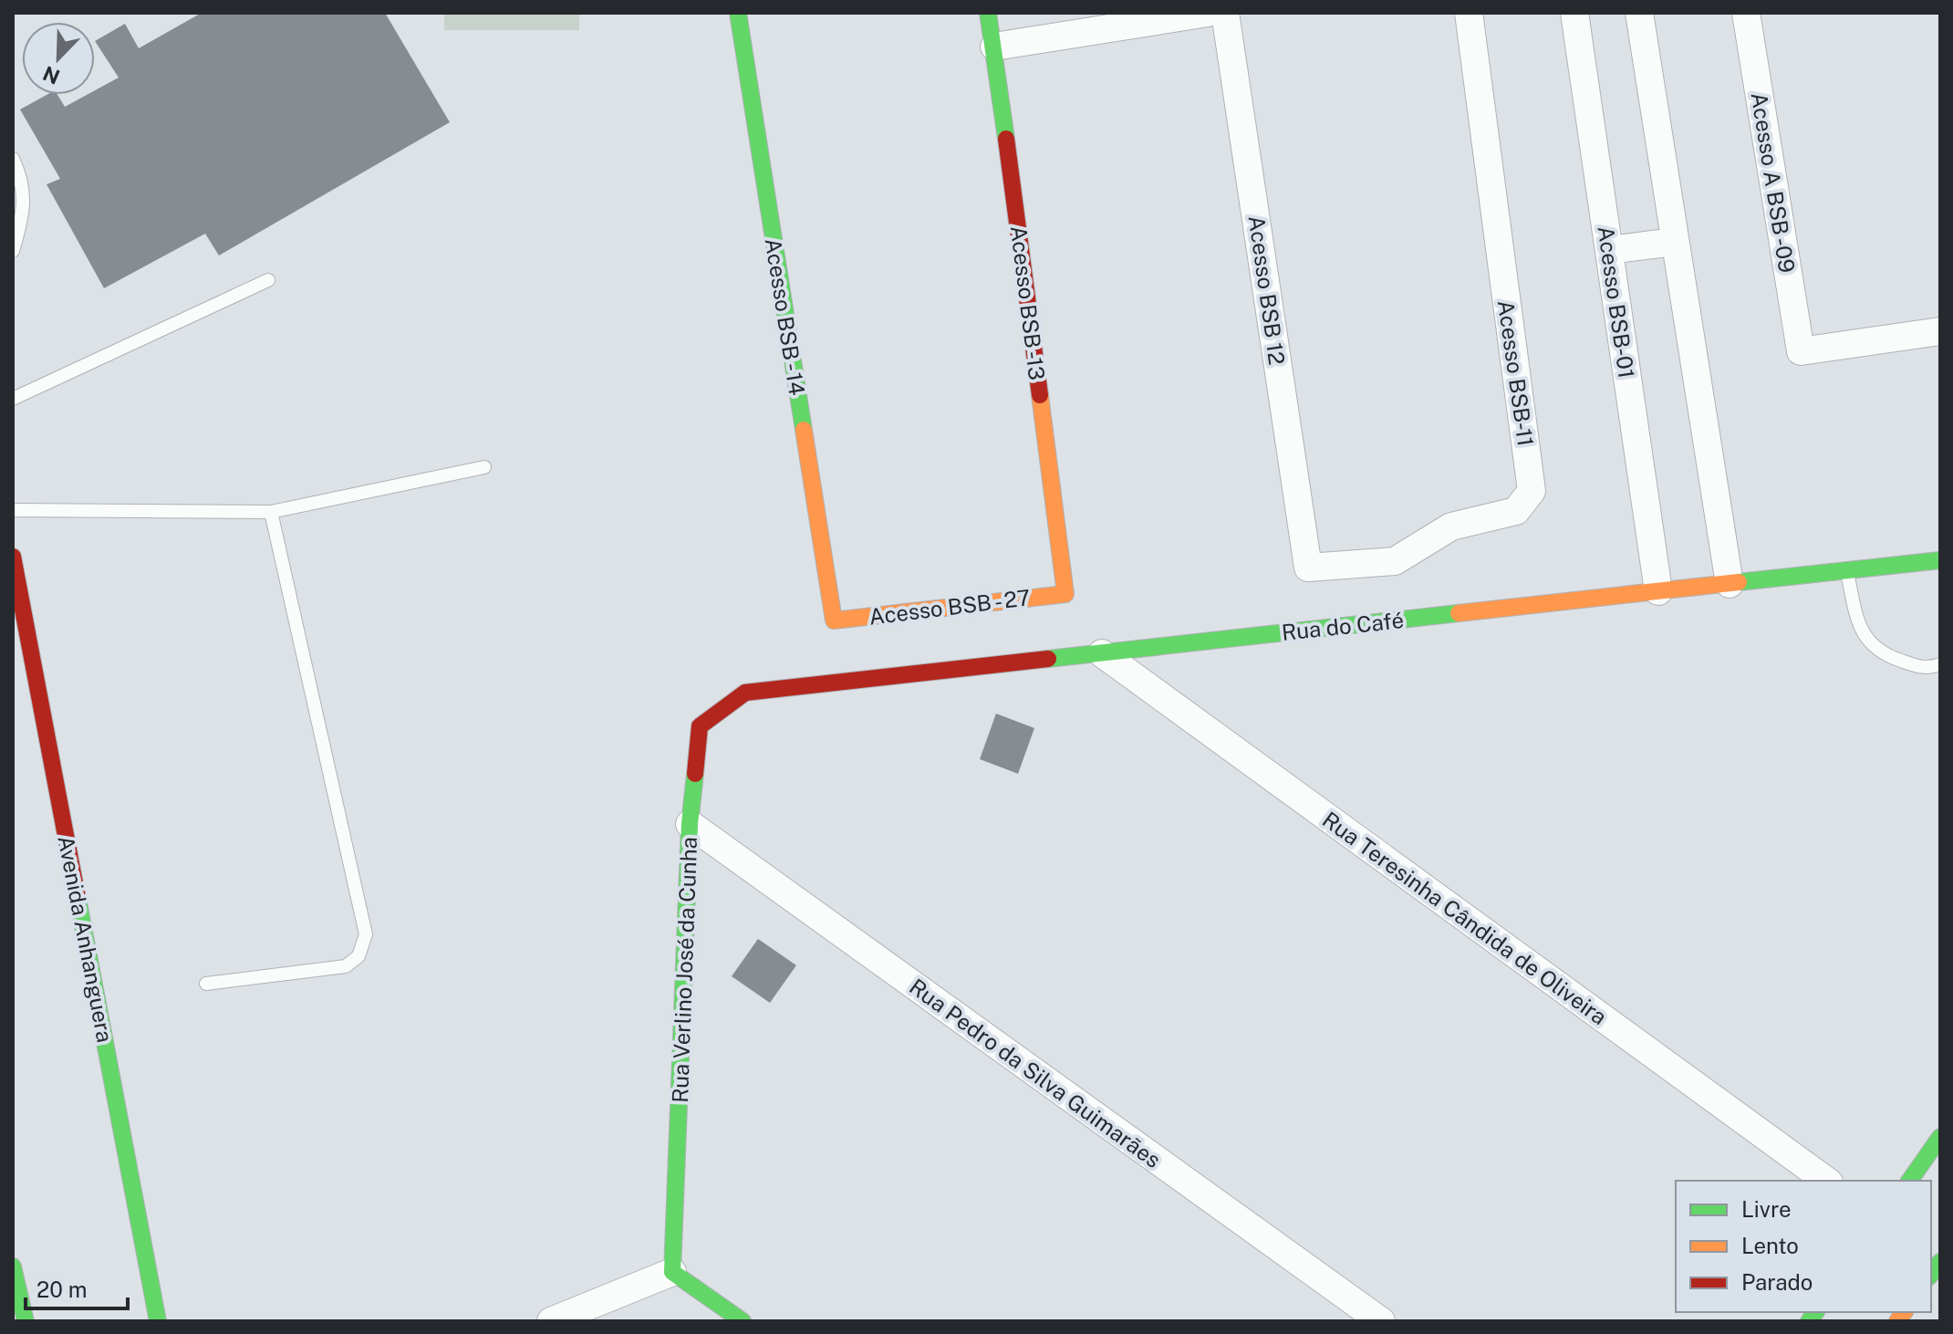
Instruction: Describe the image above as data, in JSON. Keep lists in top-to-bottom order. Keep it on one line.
{"streets":{"main road":["Acesso BSB -13","Acesso BSB - 14","Acesso BSB - 27","Rua do Café","Avenida Anhanguera","Rua Verlino José da Cunha"],"street":["Acesso A BSB -09","Acesso BSB 12","Acesso BSB-01","Acesso BSB-11","Rua Teresinha Cândida de Oliveira","Rua Pedro da Silva Guimarães"]},"crossings":[["Acesso BSB 12","Acesso BSB-11"],["Acesso BSB-01","Rua do Café"],["Acesso BSB -13","Acesso BSB - 27"],["Acesso BSB - 14","Acesso BSB - 27"],["Rua do Café","Rua Teresinha Cândida de Oliveira"],["Rua do Café","Rua Verlino José da Cunha"],["Rua Verlino José da Cunha","Rua Pedro da Silva Guimarães"]],"legend":["Livre","Lento","Parado"],"scale_bar":"20 m","north":"bottom left"}
